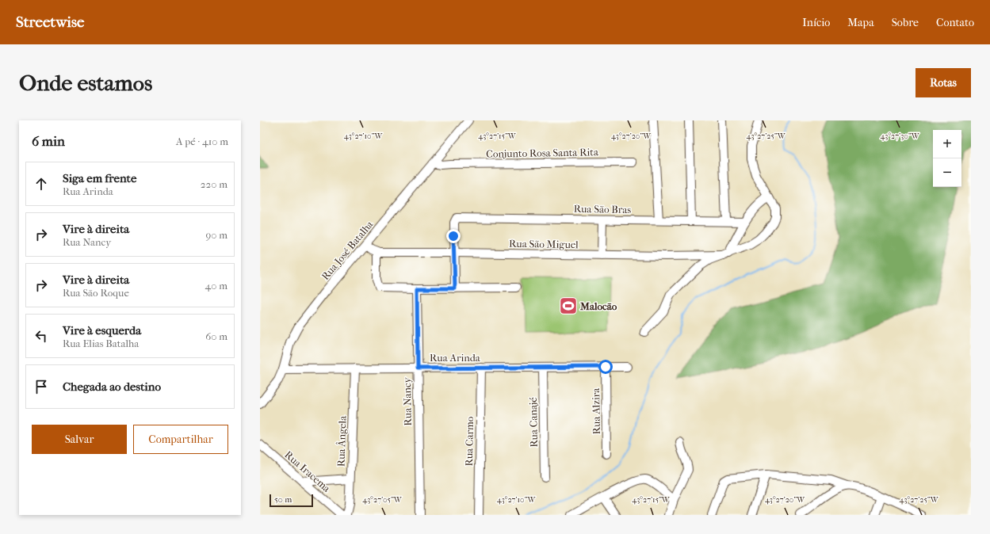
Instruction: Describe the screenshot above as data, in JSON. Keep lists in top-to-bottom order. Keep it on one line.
{"streets":{"street":["Conjunto Rosa Santa Rita","Rua São Bras","Rua São Miguel","Rua José Batalha","Rua Arinda","Rua Nancy","Rua Alzira","Rua Canajé","Rua Ângela","Rua Carmo","Rua Iracema"]},"crossings":[["Conjunto Rosa Santa Rita","Rua José Batalha"],["Rua São Bras","Rua São Miguel"],["Rua José Batalha","Rua Arinda"],["Rua Arinda","Rua Nancy"],["Rua Arinda","Rua Alzira"],["Rua Arinda","Rua Canajé"],["Rua Arinda","Rua Ângela"],["Rua Arinda","Rua Carmo"]],"places":{"sports":["Malocão"]},"scale_bar":"50 m","page":{"header":"Streetwise","nav":["Início","Mapa","Sobre","Contato"],"buttons":["Rotas",["Salvar","Compartilhar"]],"title":"Onde estamos","heading":["6 min","A pé · 410 m"],"map_buttons":["+","−"],"list":[["Siga em frente","Rua Arinda","220 m"],["Vire à direita","Rua Nancy","90 m"],["Vire à direita","Rua São Roque","40 m"],["Vire à esquerda","Rua Elias Batalha","60 m"],"Chegada ao destino"],"scale":"50 m"},"coordinates":["43°27'30\"W","43°27'10\"W","43°27'15\"W","43°27'20\"W","43°27'25\"W","43°27'05\"W"]}
